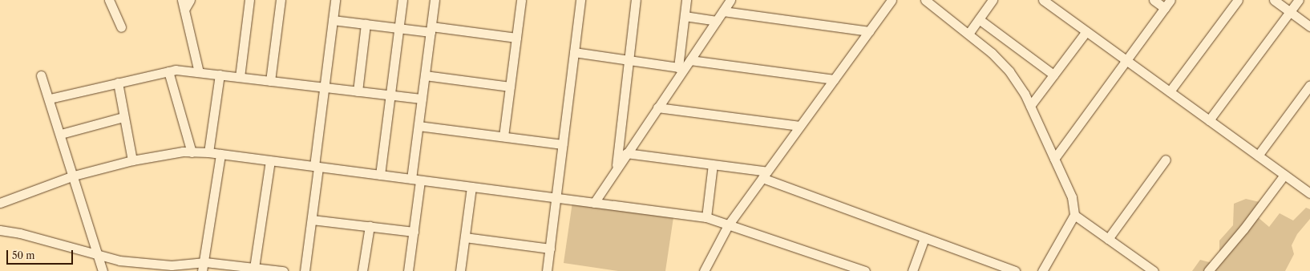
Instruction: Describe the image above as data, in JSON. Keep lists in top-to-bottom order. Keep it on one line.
{"scale_bar":"50 m"}
